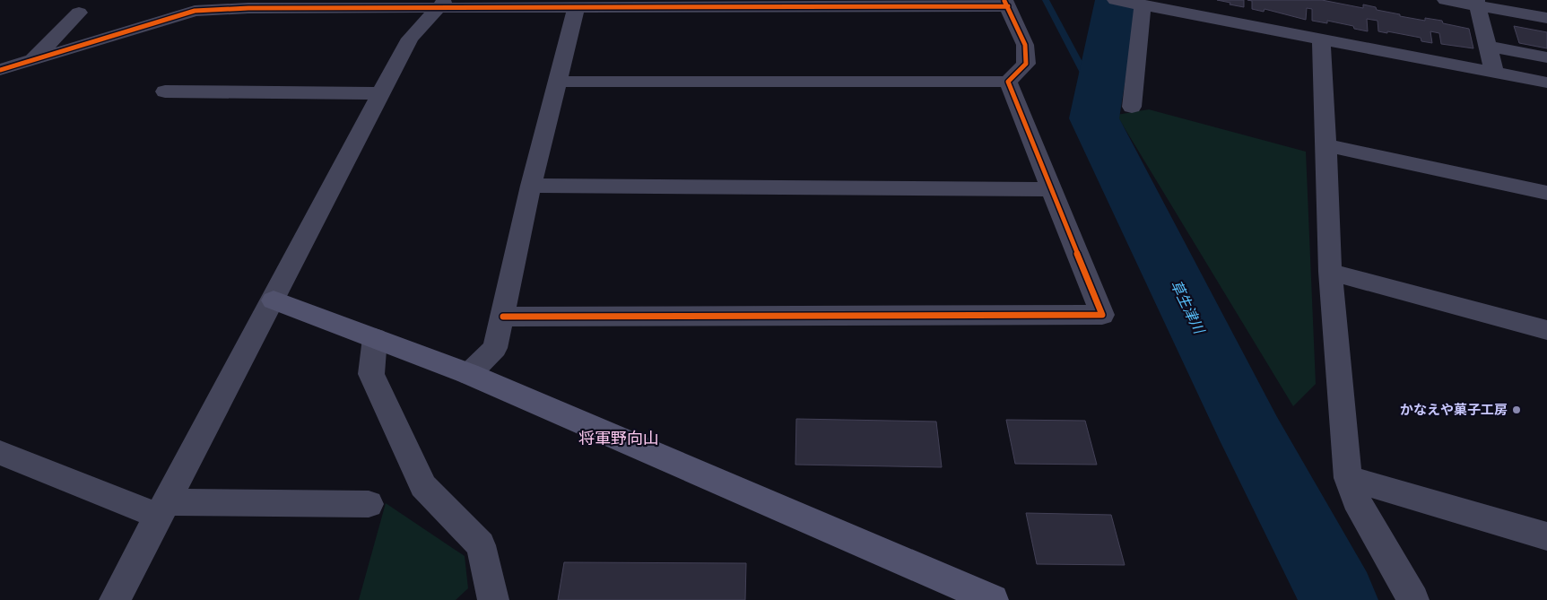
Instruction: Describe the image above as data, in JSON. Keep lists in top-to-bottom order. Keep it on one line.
{"districts":["将軍野向山"],"water":["草生津川"],"places":["かなえや菓子工房"]}
